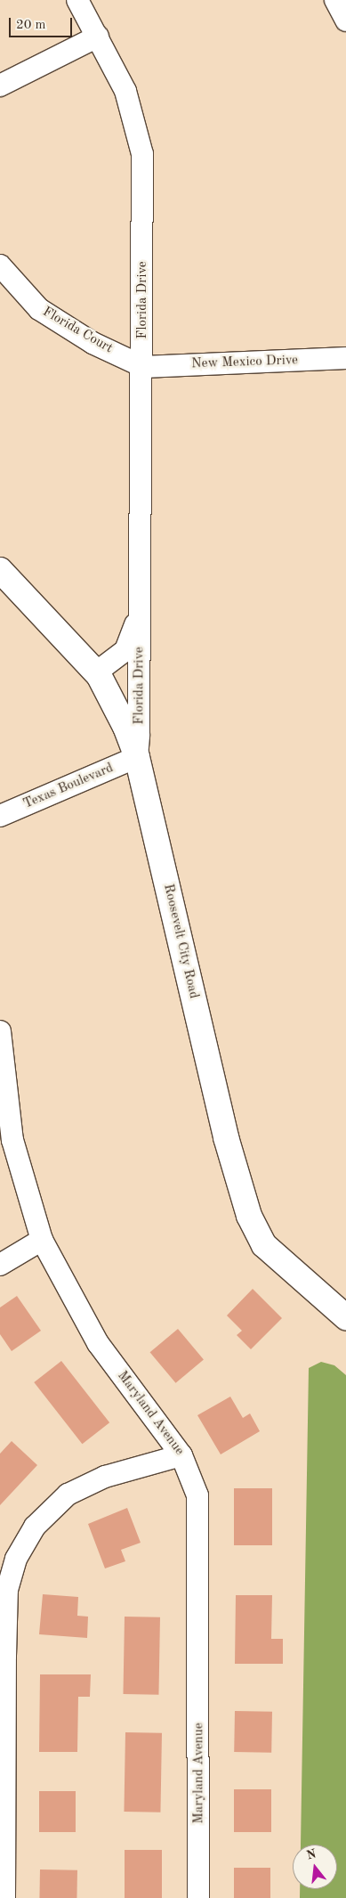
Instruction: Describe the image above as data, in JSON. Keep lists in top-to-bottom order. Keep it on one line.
{"streets":{"street":["Florida Drive","Florida Court","New Mexico Drive","Texas Boulevard","Roosevelt City Road","Maryland Avenue"]},"crossings":[["Florida Drive","Florida Court"],["Florida Drive","New Mexico Drive"],["Florida Drive","Texas Boulevard"],["Florida Drive","Roosevelt City Road"],["Florida Court","New Mexico Drive"],["Texas Boulevard","Roosevelt City Road"]],"scale_bar":"20 m","north":"top"}
